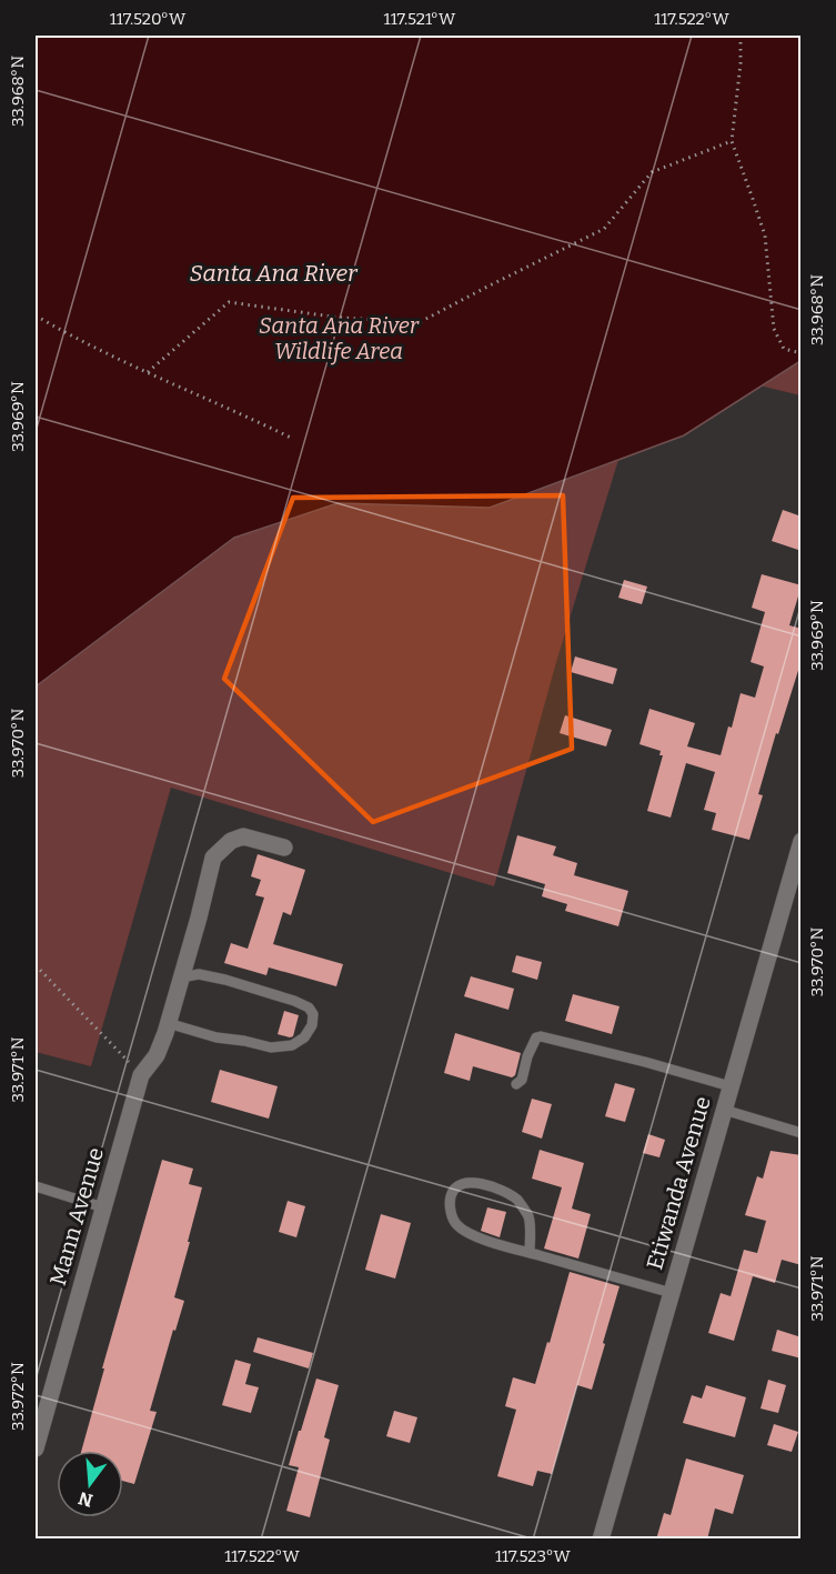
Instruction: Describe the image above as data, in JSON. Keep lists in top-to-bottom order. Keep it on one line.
{"streets":{"street":["Etiwanda Avenue","Mann Avenue"]},"water":["Santa Ana River"],"parks":["Santa Ana River Wildlife Area"],"north":"bottom","coordinates":["117.520°W","117.521°W","117.522°W","33.968°N","33.969°N","33.970°N","33.971°N","33.972°N","117.523°W"]}
